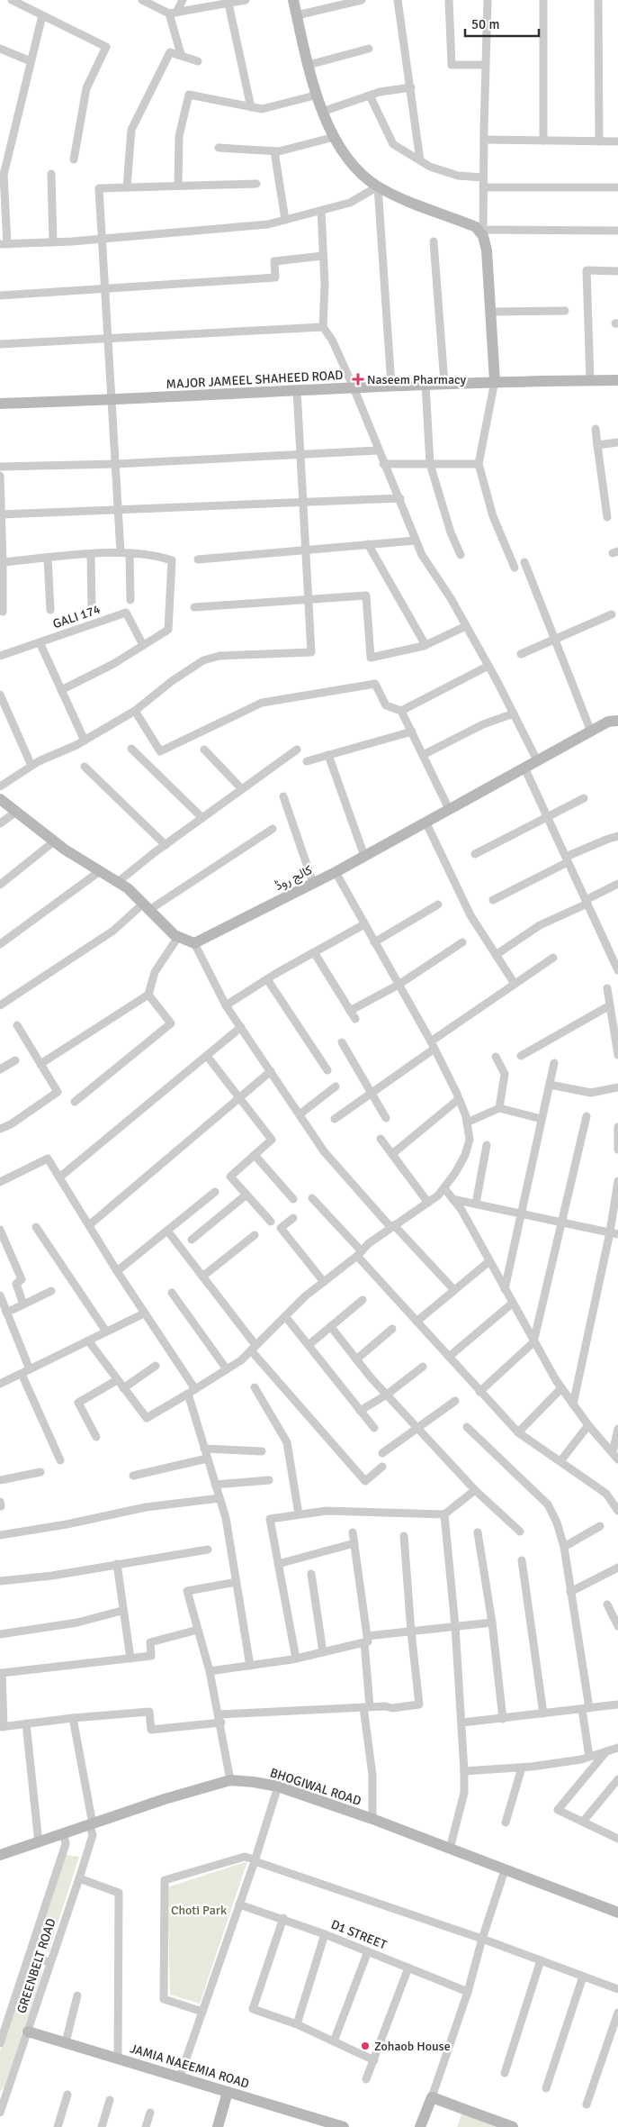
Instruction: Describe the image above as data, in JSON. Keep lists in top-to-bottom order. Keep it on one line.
{"streets":{"street":["MAJOR JAMEEL SHAHEED ROAD","GALI 174","کالج روڈ","BHOGIWAL ROAD","D1 STREET","GREENBELT ROAD","JAMIA NAEEMIA ROAD"]},"crossings":[["BHOGIWAL ROAD","GREENBELT ROAD"],["GREENBELT ROAD","JAMIA NAEEMIA ROAD"]],"parks":["Choti Park"],"places":{"health":["Naseem Pharmacy"],"other":["Zohaob House"]},"scale_bar":"50 m"}
